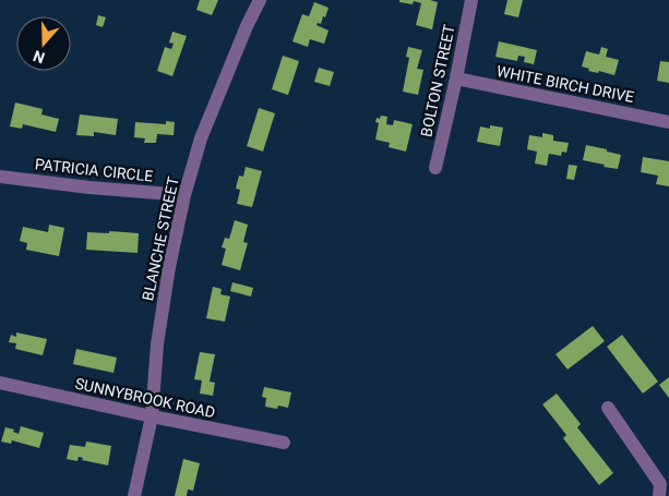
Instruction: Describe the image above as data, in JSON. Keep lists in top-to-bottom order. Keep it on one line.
{"streets":{"street":["BOLTON STREET","WHITE BIRCH DRIVE","PATRICIA CIRCLE","BLANCHE STREET","SUNNYBROOK ROAD"]},"crossings":[["BOLTON STREET","WHITE BIRCH DRIVE"],["PATRICIA CIRCLE","BLANCHE STREET"],["BLANCHE STREET","SUNNYBROOK ROAD"]],"north":"bottom"}
